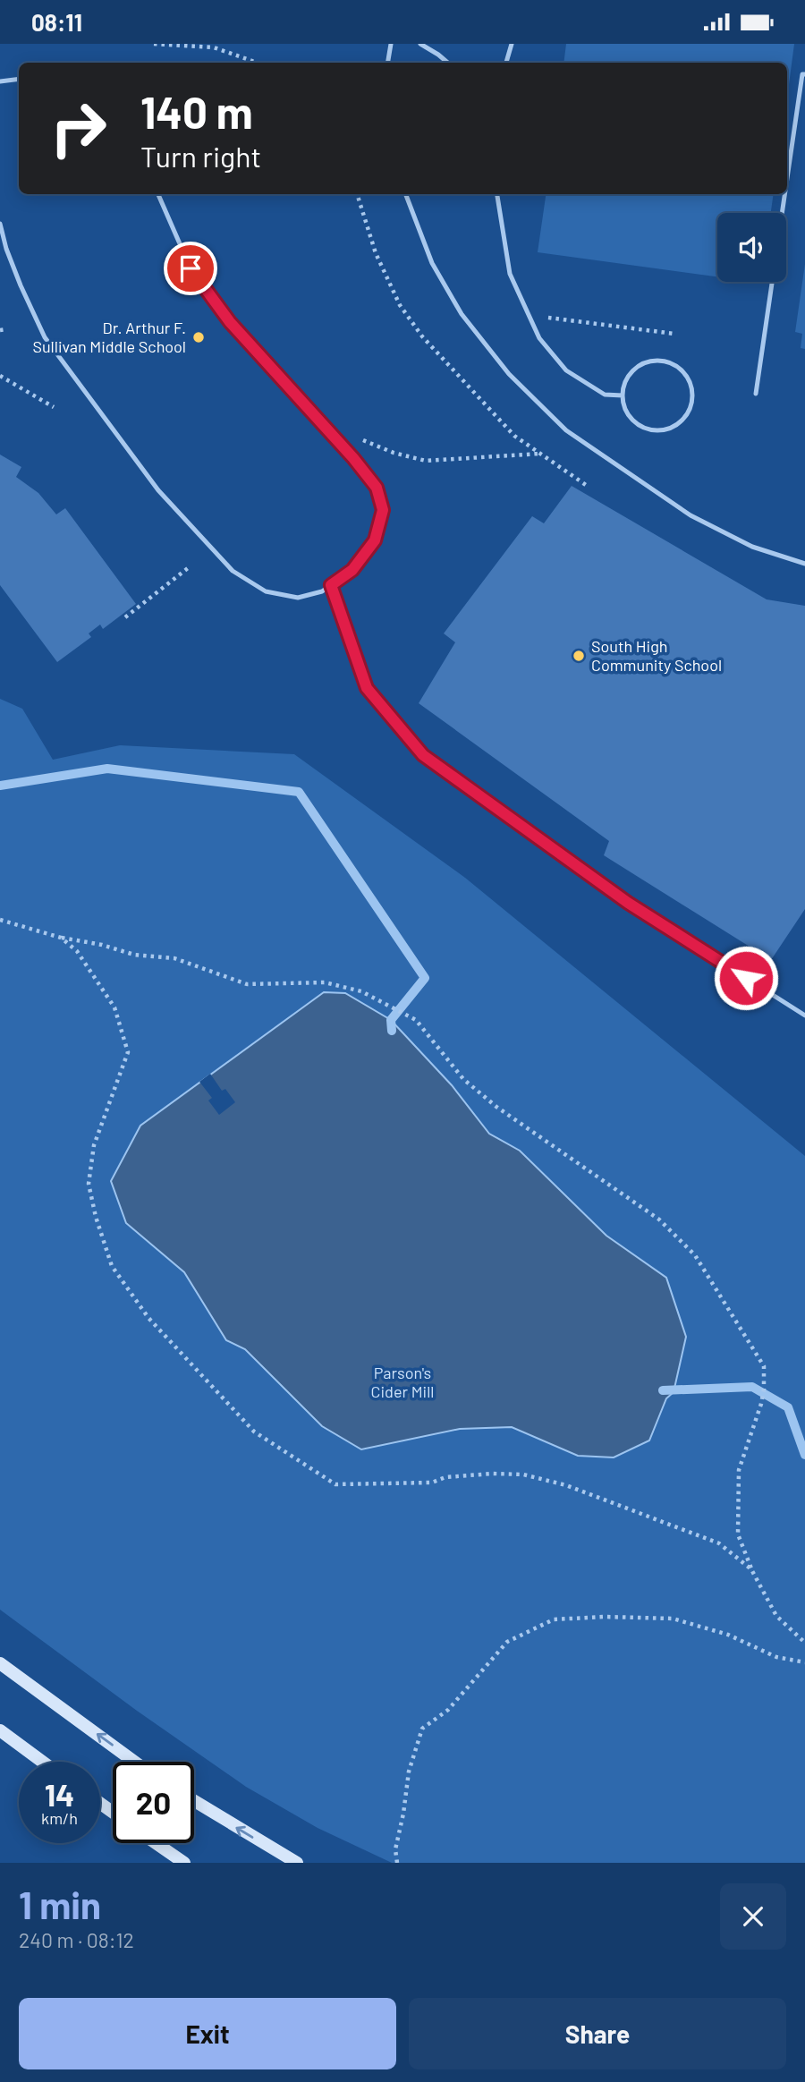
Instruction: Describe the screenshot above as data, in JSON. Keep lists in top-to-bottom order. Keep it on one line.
{"parks":["Parson's Cider Mill"],"places":["Dr. Arthur F. Sullivan Middle School","South High Community School"],"page":{"status":"08:11","turn":["140 m","Turn right"],"speed":"14 km/h","limit":"20","heading":["1 min","240 m · 08:12"],"buttons":["Exit","Share"]}}
